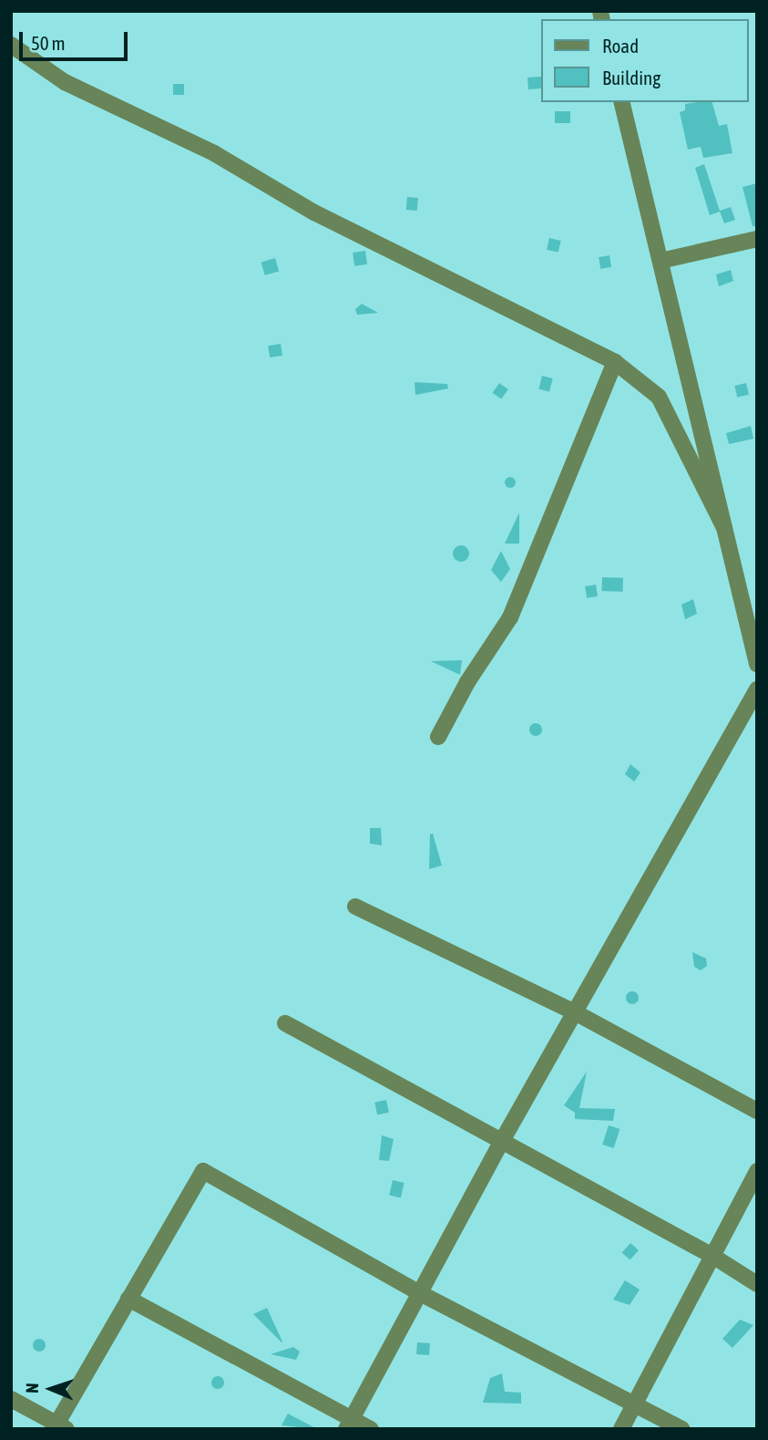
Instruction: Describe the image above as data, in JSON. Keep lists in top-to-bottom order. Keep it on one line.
{"legend":["Road","Building"],"scale_bar":"50 m","north":"left"}
